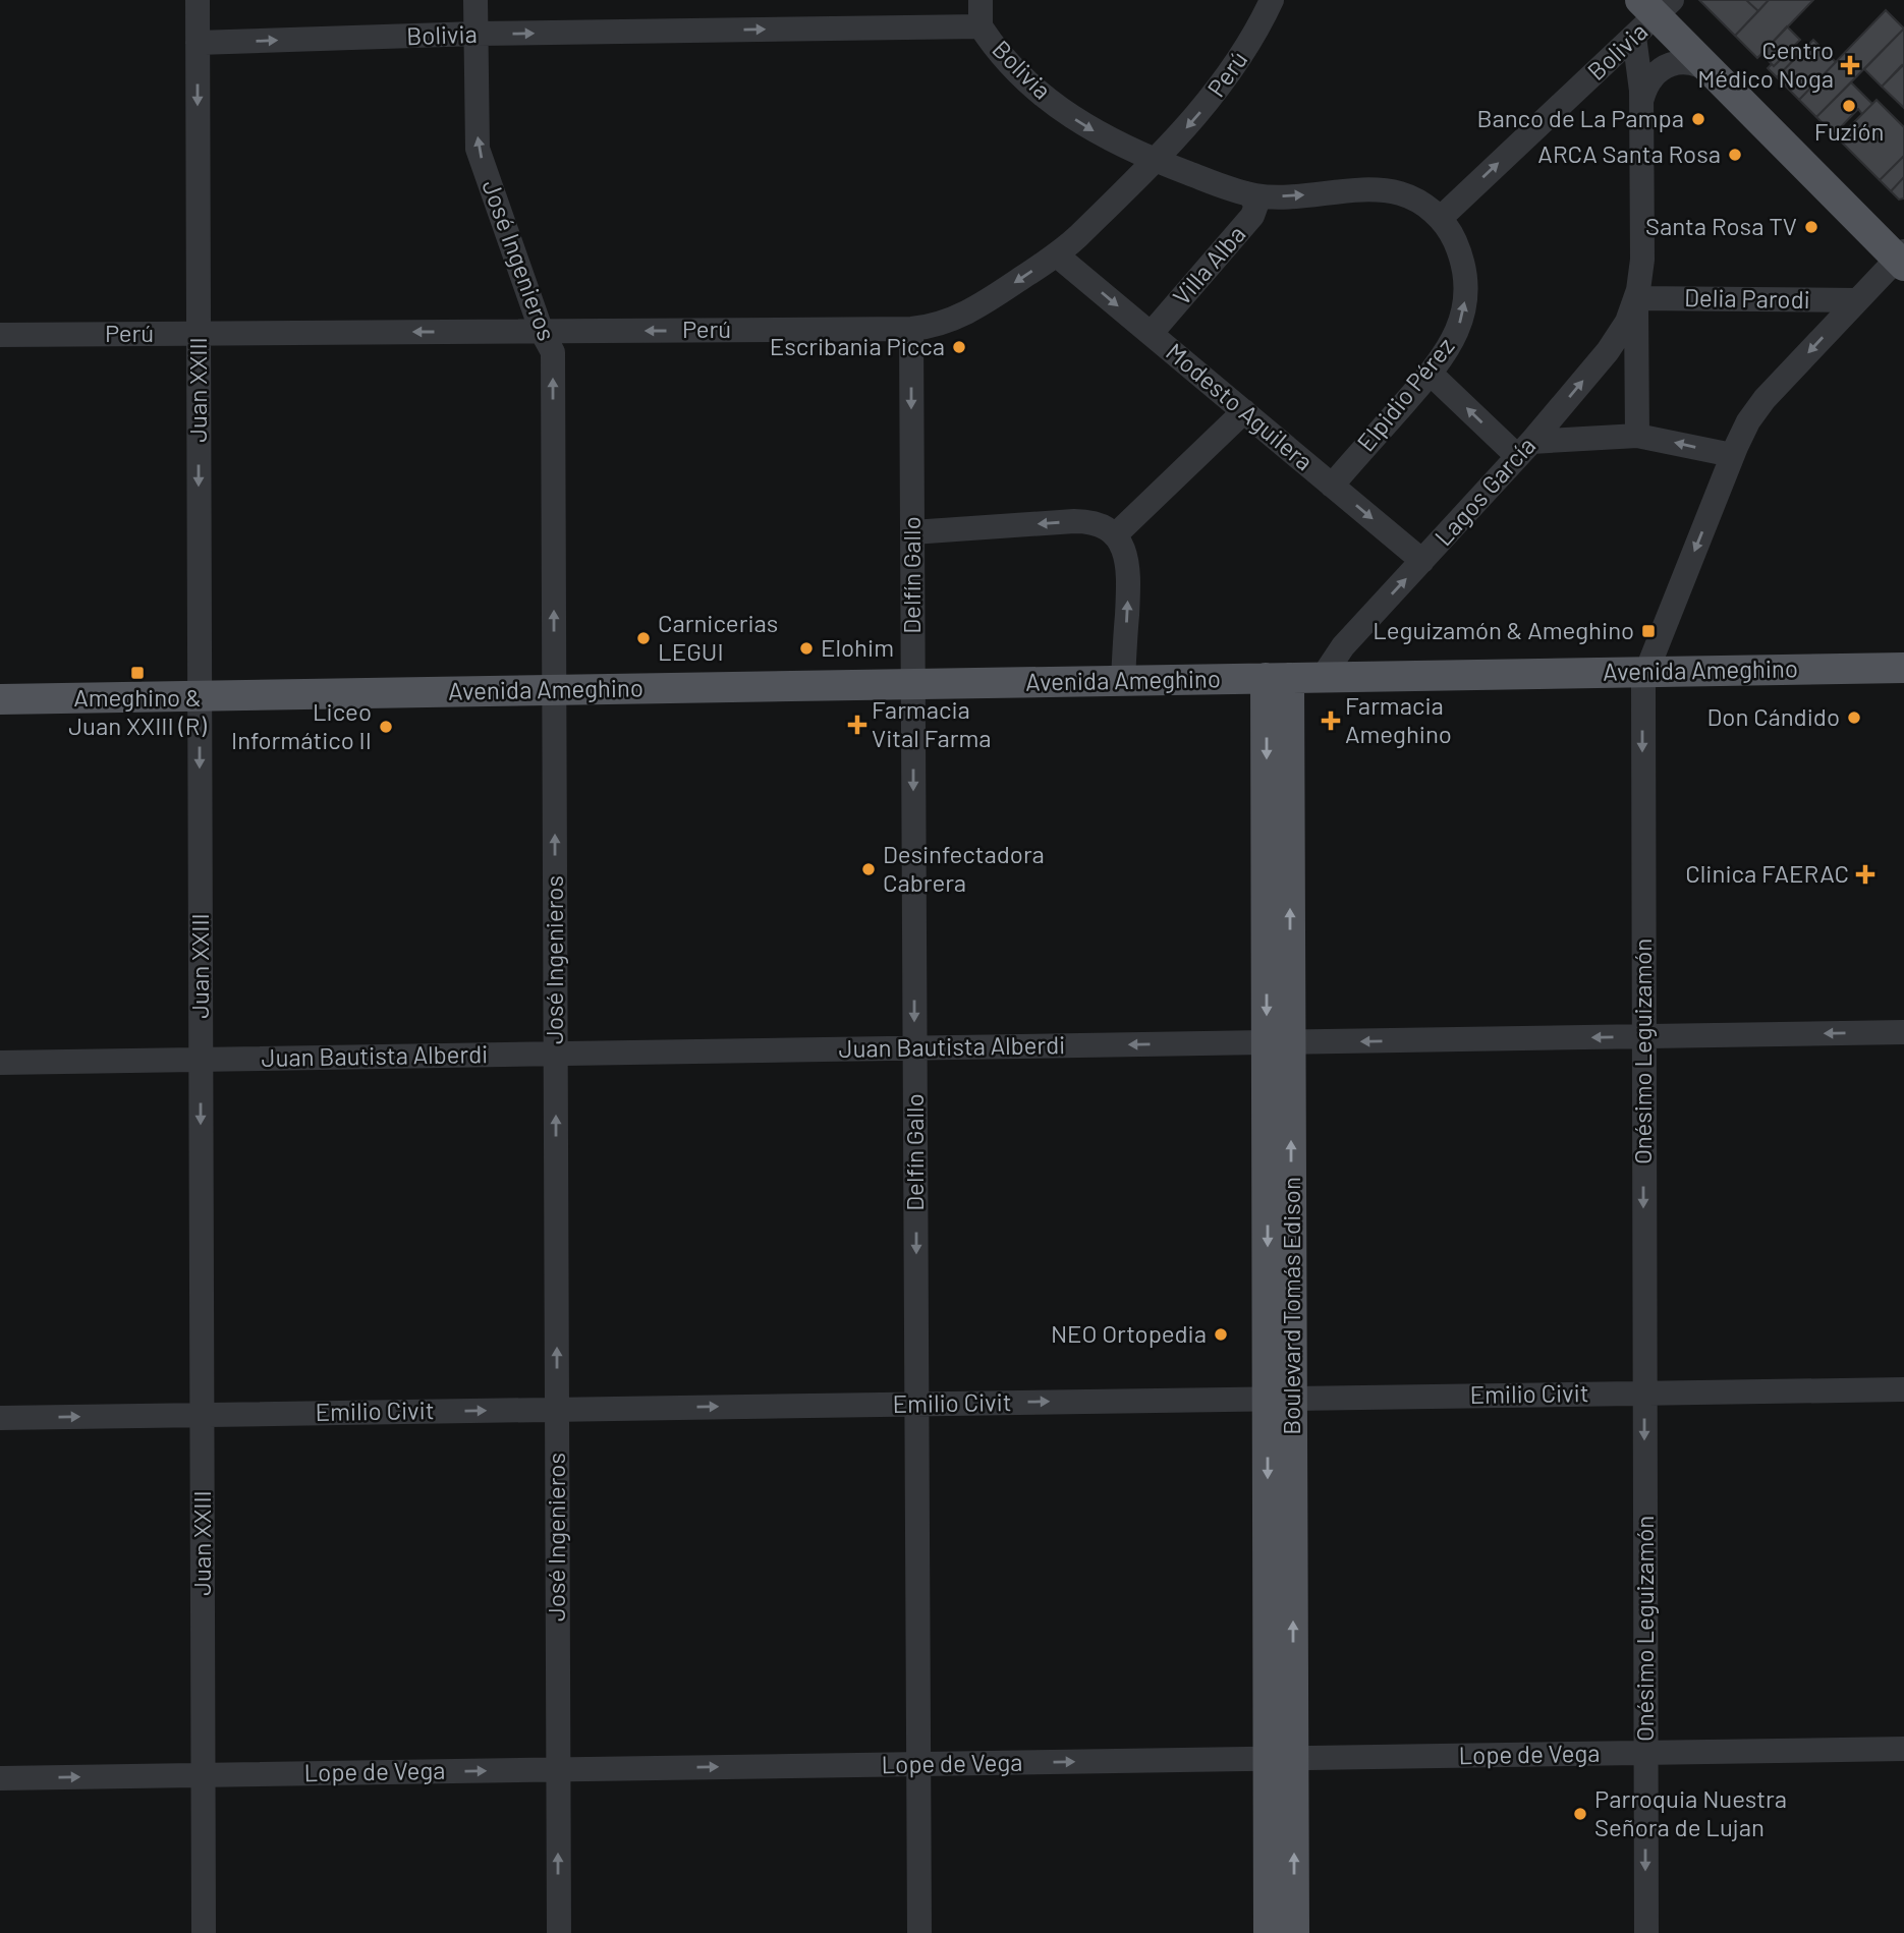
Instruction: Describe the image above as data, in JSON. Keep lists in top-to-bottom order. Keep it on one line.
{"streets":{"main road":["Avenida Ameghino","Boulevard Tomás Edison"],"street":["Bolivia","Perú","José Ingenieros","Villa Alba","Delia Parodi","Juan XXIII","Elpidio Pérez","Modesto Aguilera","Lagos García","Delfín Gallo","Juan Bautista Alberdi","Onésimo Leguizamón","Emilio Civit","Lope de Vega"]},"crossings":[["Bolivia","Perú"],["Bolivia","José Ingenieros"],["Bolivia","Villa Alba"],["Bolivia","Juan XXIII"],["Bolivia","Elpidio Pérez"],["Bolivia","Lagos García"],["Perú","José Ingenieros"],["Perú","Juan XXIII"],["Perú","Modesto Aguilera"],["Perú","Delfín Gallo"],["José Ingenieros","Avenida Ameghino"],["José Ingenieros","Juan Bautista Alberdi"],["José Ingenieros","Emilio Civit"],["José Ingenieros","Lope de Vega"],["Villa Alba","Modesto Aguilera"],["Delia Parodi","Lagos García"],["Delia Parodi","Onésimo Leguizamón"],["Juan XXIII","Avenida Ameghino"],["Juan XXIII","Juan Bautista Alberdi"],["Juan XXIII","Emilio Civit"],["Juan XXIII","Lope de Vega"],["Elpidio Pérez","Modesto Aguilera"],["Modesto Aguilera","Lagos García"],["Lagos García","Avenida Ameghino"],["Delfín Gallo","Avenida Ameghino"],["Delfín Gallo","Juan Bautista Alberdi"],["Delfín Gallo","Emilio Civit"],["Delfín Gallo","Lope de Vega"],["Avenida Ameghino","Onésimo Leguizamón"],["Avenida Ameghino","Boulevard Tomás Edison"],["Juan Bautista Alberdi","Onésimo Leguizamón"],["Juan Bautista Alberdi","Boulevard Tomás Edison"],["Onésimo Leguizamón","Emilio Civit"],["Onésimo Leguizamón","Lope de Vega"],["Boulevard Tomás Edison","Emilio Civit"],["Boulevard Tomás Edison","Lope de Vega"]],"one_way":["Bolivia","Perú","José Ingenieros","Juan XXIII","Elpidio Pérez","Lagos García","Delfín Gallo","Juan Bautista Alberdi","Onésimo Leguizamón","Emilio Civit","Lope de Vega"],"places":{"health":["Centro Médico Noga","Farmacia Ameghino","Farmacia Vital Farma","Clinica FAERAC"],"other":["Fuzión","Banco de La Pampa","ARCA Santa Rosa","Santa Rosa TV","Escribania Picca","Carnicerias LEGUI","Elohim","Don Cándido","Liceo Informático II","Desinfectadora Cabrera","NEO Ortopedia","Parroquia Nuestra Señora de Lujan"],"transit":["Leguizamón & Ameghino","Ameghino & Juan XXIII (R)"]}}
